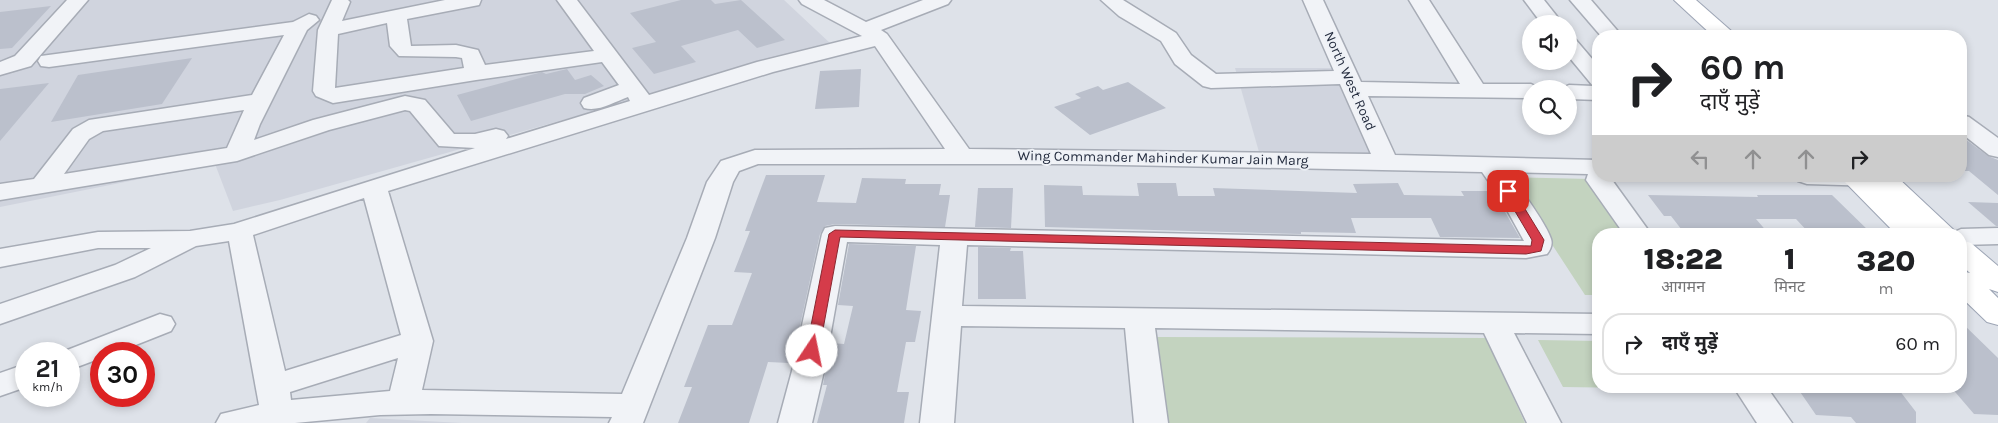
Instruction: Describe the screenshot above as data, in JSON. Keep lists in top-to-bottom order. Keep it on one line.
{"streets":{"street":["North West Road","Wing Commander Mahinder Kumar Jain Marg"]},"crossings":[["North West Road","Wing Commander Mahinder Kumar Jain Marg"]],"page":{"turn":["60 m","दाएँ मुड़ें"],"eta":["18:22","आगमन","1","मिनट","320","m"],"list":[{"name":"दाएँ मुड़ें","value":"60 m"}],"speed":"21 km/h","limit":"30"}}
